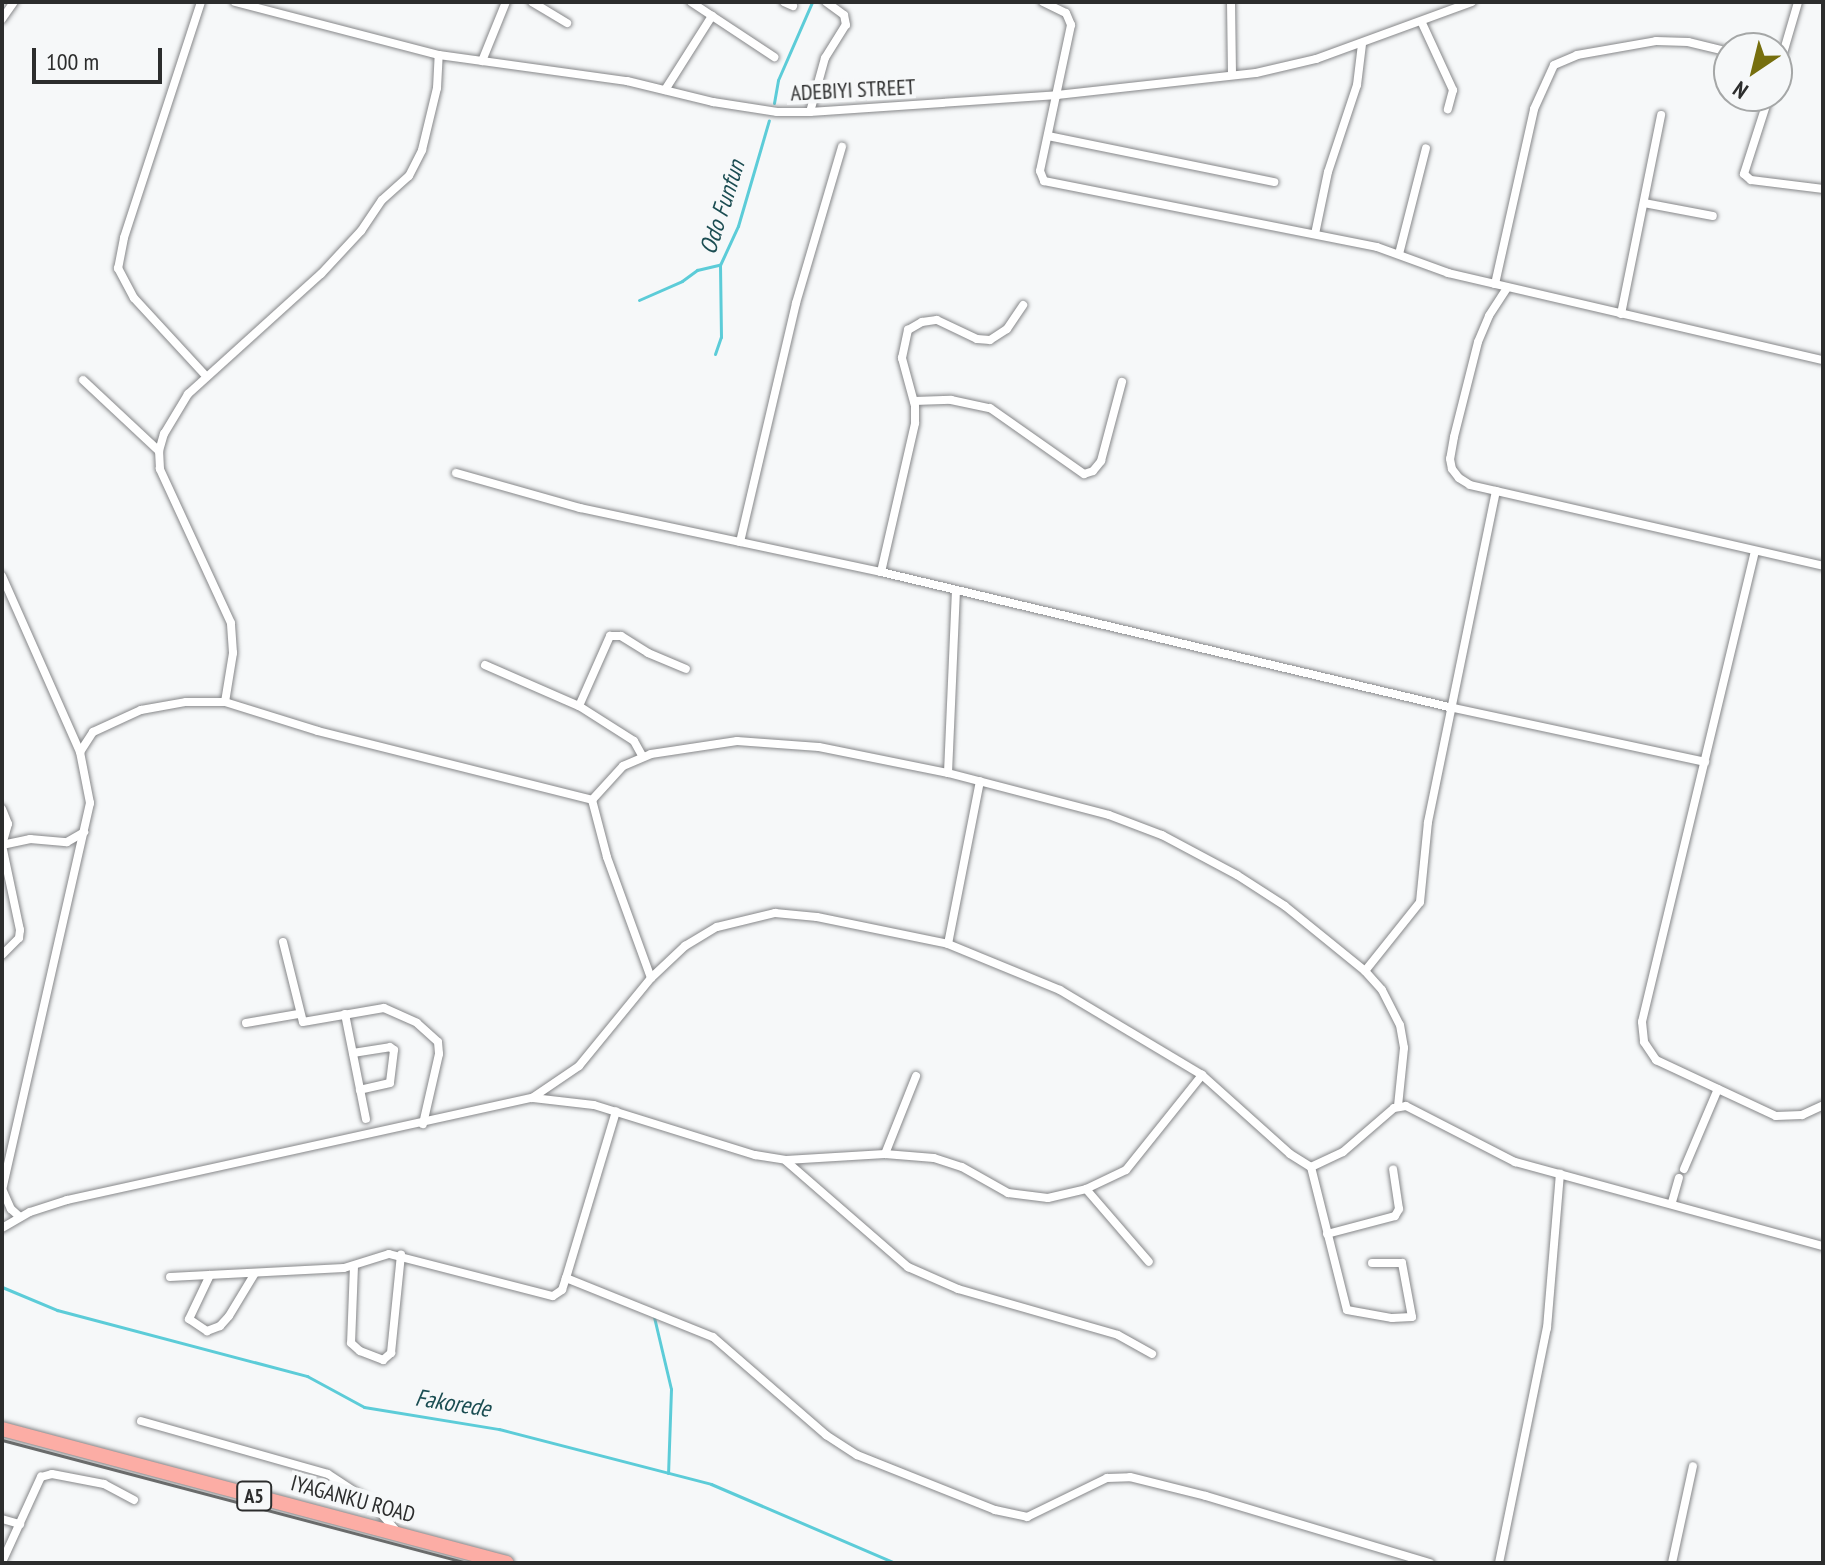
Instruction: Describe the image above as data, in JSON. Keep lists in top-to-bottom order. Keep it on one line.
{"streets":{"highway":["A5","IYAGANKU ROAD"],"street":["ADEBIYI STREET"]},"water":["Odo Funfun","Fakorede"],"scale_bar":"100 m","north":"bottom left"}
